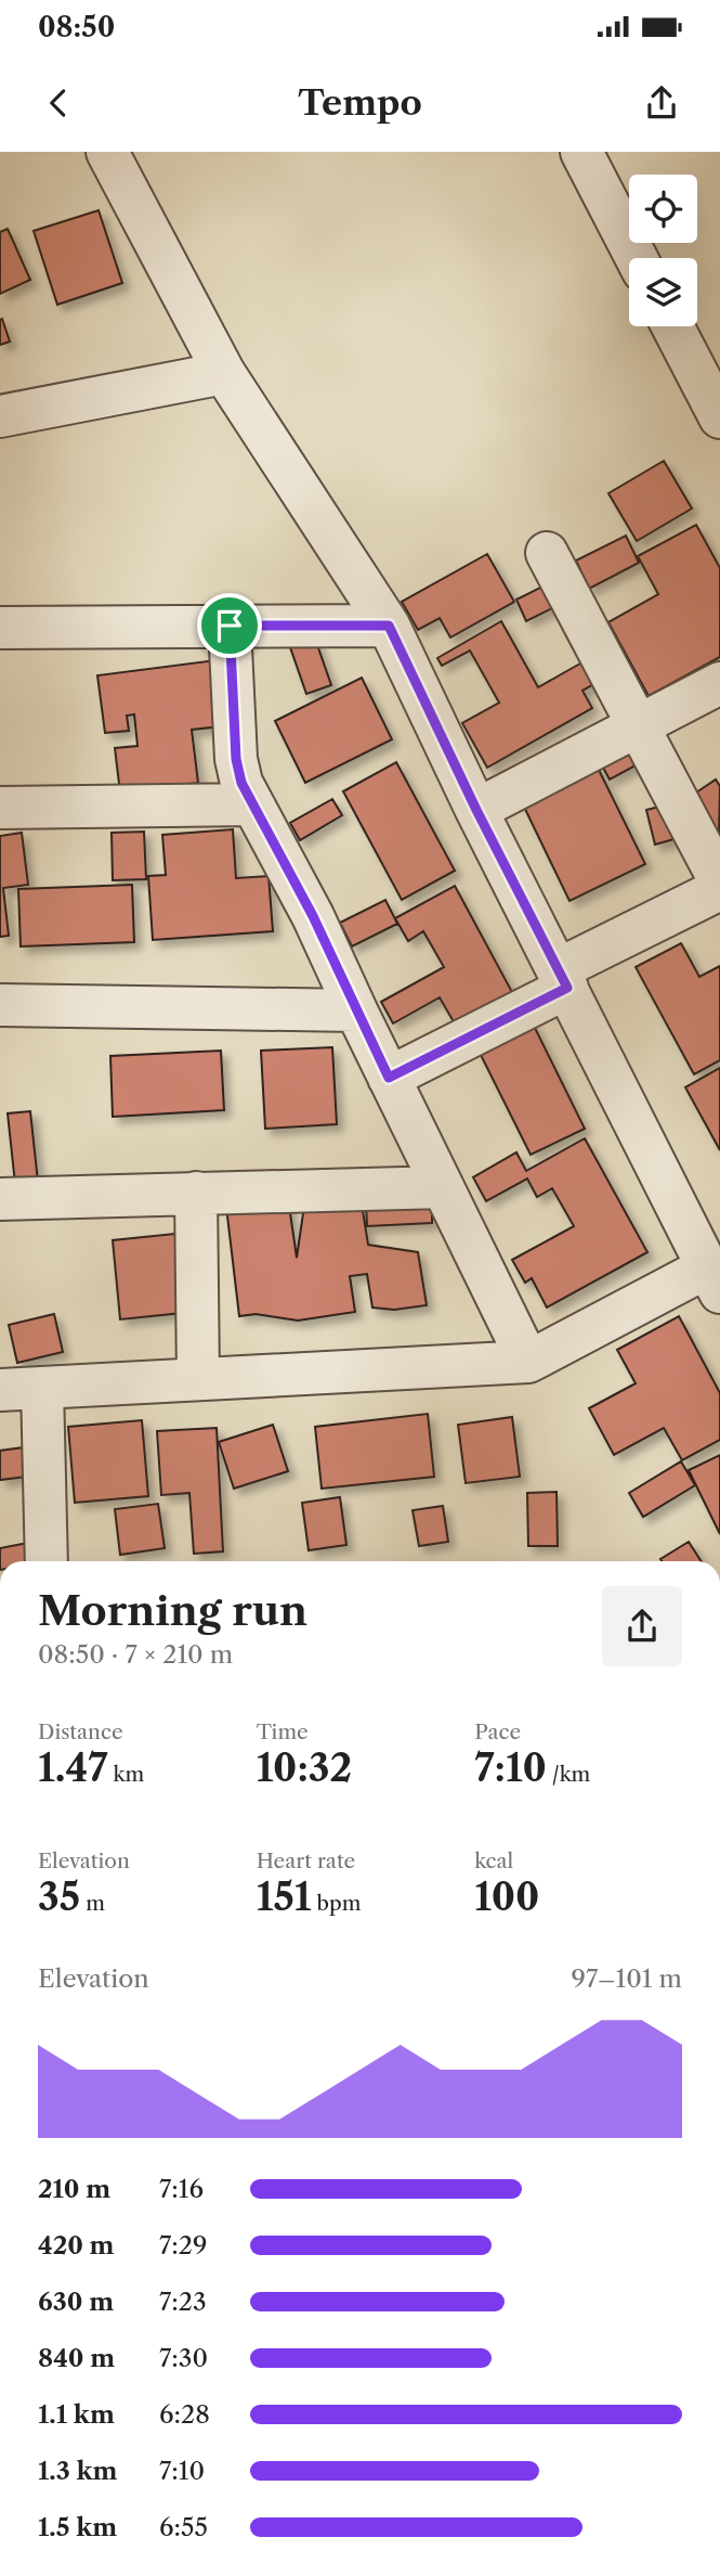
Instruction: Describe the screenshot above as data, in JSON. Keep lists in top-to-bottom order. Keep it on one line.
{"page":{"status":"08:50","header":"Tempo","heading":["Morning run","08:50 · 7 × 210 m"],"stats":[["Distance","1.47 km"],["Time","10:32"],["Pace","7:10 /km"],["Elevation","35 m"],["Heart rate","151 bpm"],["kcal","100"]],"chart":["Elevation","97–101 m"],"list":[{"name":"210 m","note":"7:16"},{"name":"420 m","note":"7:29"},{"name":"630 m","note":"7:23"},{"name":"840 m","note":"7:30"},{"name":"1.1 km","note":"6:28"},{"name":"1.3 km","note":"7:10"},{"name":"1.5 km","note":"6:55"}]}}
